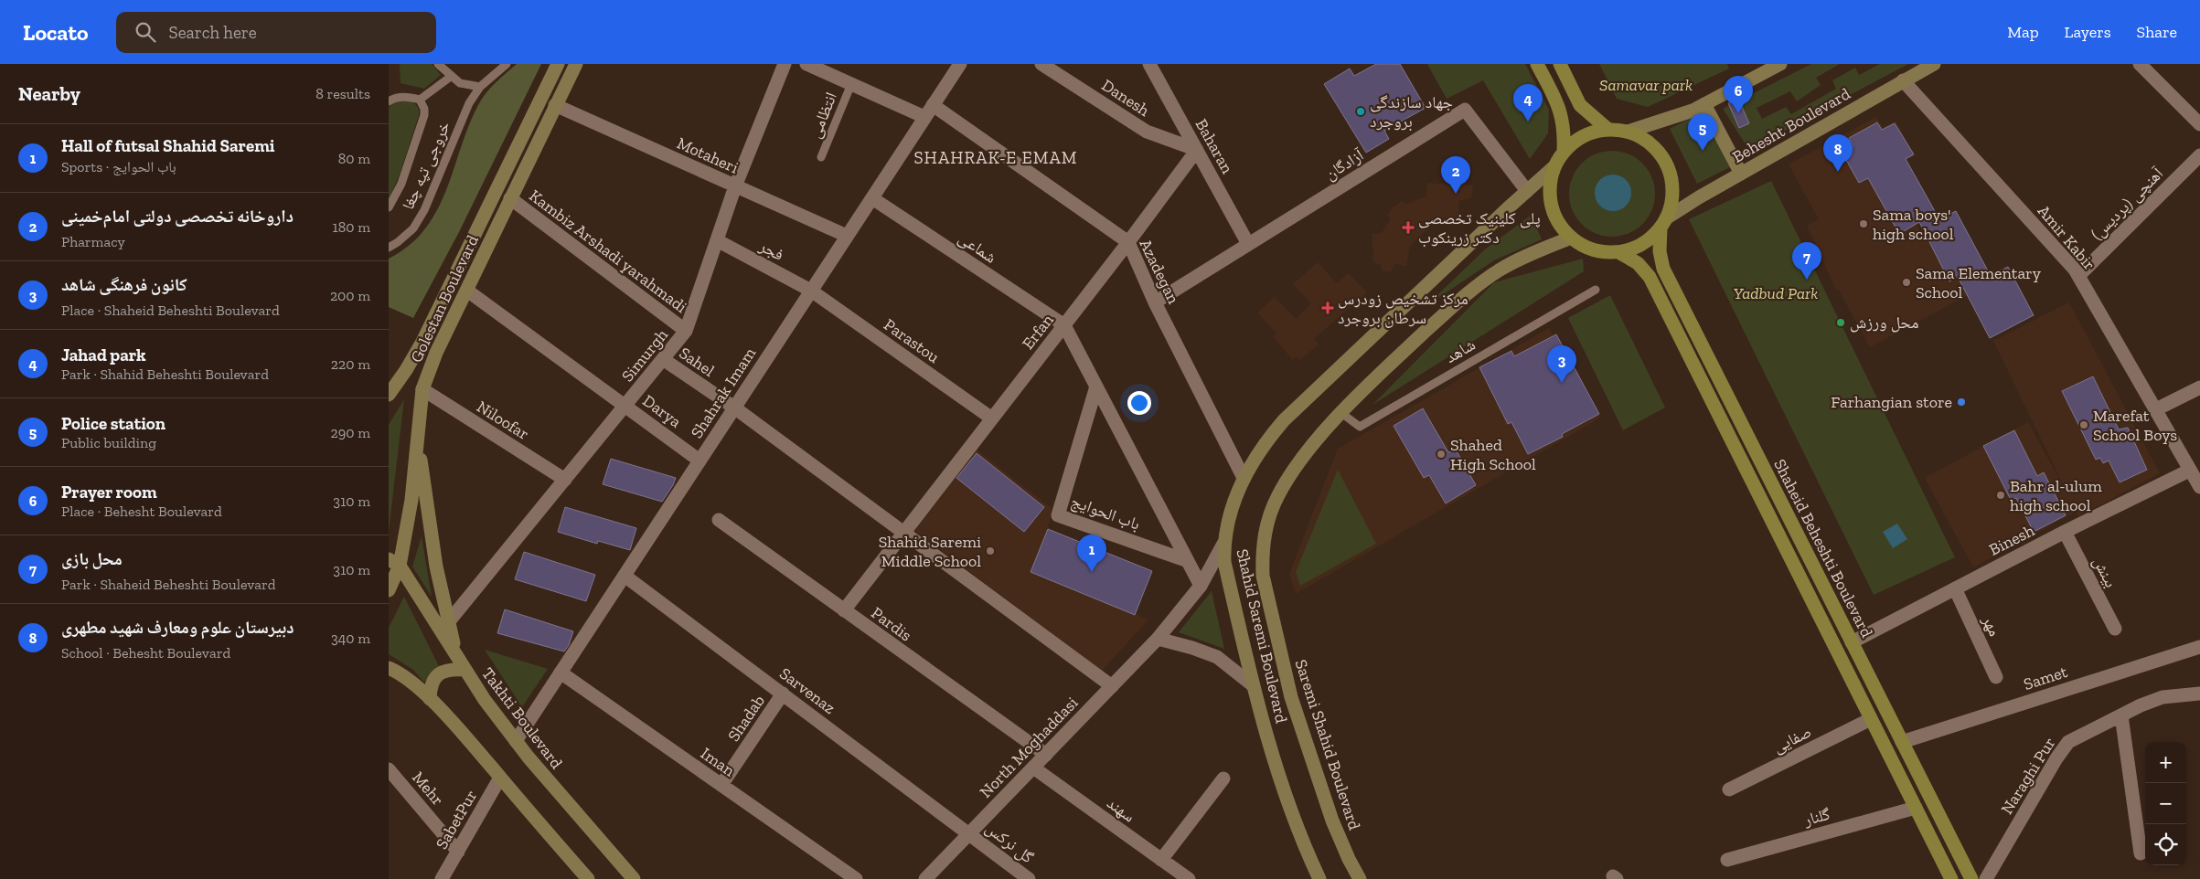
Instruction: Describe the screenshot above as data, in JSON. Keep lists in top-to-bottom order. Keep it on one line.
{"streets":{"main road":["Behesht Boulevard","Golestan Boulevard","Shaheid Beheshti Boulevard","Shahid Saremi Boulevard","Takhti Boulevard","Saremi Shahid Boulevard"],"street":["Danesh","Baharan","Motaheri","آزادگان","آهنچی (پردیس)","Amir Kabir","شماعی","فجر","Kambiz Arshadi yarahmadi","Azadegan","Erfan","Parastou","Simurgh","Sahel","Shahrak Imam","Darya","Niloofar","باب الحوایج","Binesh","بینش","Pardis","مهر","Samet","Sarvenaz","Shadab","صفایی","North Moghaddasi","Iman","Naraghi Pur","Mehr","سهند","گلنار","SabetPur","گل نرکس"],"lane":["انتظامی","خروجی تپه چغا","شاهد"]},"crossings":[["Danesh","Baharan"],["Danesh","Erfan"],["Behesht Boulevard","Amir Kabir"],["Behesht Boulevard","Shaheid Beheshti Boulevard"],["Behesht Boulevard","Shahid Saremi Boulevard"],["Behesht Boulevard","Saremi Shahid Boulevard"],["Baharan","آزادگان"],["Baharan","Erfan"],["Motaheri","Golestan Boulevard"],["Motaheri","Simurgh"],["Motaheri","Shahrak Imam"],["آزادگان","Azadegan"],["آزادگان","Shahid Saremi Boulevard"],["آهنچی (پردیس)","Amir Kabir"],["Amir Kabir","Binesh"],["شماعی","Erfan"],["شماعی","Shahrak Imam"],["شماعی","باب الحوایج"],["فجر","Parastou"],["فجر","Simurgh"],["فجر","Shahrak Imam"],["Kambiz Arshadi yarahmadi","Golestan Boulevard"],["Kambiz Arshadi yarahmadi","Simurgh"],["Azadegan","Erfan"],["Azadegan","Shahrak Imam"],["Azadegan","Shahid Saremi Boulevard"],["Golestan Boulevard","Darya"],["Golestan Boulevard","Niloofar"],["Golestan Boulevard","Takhti Boulevard"],["Erfan","Parastou"],["Erfan","باب الحوایج"],["Erfan","Pardis"],["Parastou","Shahrak Imam"],["شاهد","Saremi Shahid Boulevard"],["Simurgh","Sahel"],["Simurgh","Darya"],["Simurgh","Niloofar"],["Sahel","Shahrak Imam"],["Shahrak Imam","Darya"],["Shahrak Imam","Sarvenaz"],["Shahrak Imam","Takhti Boulevard"],["Shahrak Imam","Iman"],["باب الحوایج","North Moghaddasi"],["Binesh","Shaheid Beheshti Boulevard"],["Binesh","بینش"],["Binesh","مهر"],["Shaheid Beheshti Boulevard","Shahid Saremi Boulevard"],["Shaheid Beheshti Boulevard","Samet"],["Shaheid Beheshti Boulevard","صفایی"],["Shaheid Beheshti Boulevard","Saremi Shahid Boulevard"],["Shaheid Beheshti Boulevard","گلنار"],["Pardis","North Moghaddasi"],["Shahid Saremi Boulevard","Saremi Shahid Boulevard"],["Shahid Saremi Boulevard","North Moghaddasi"],["Sarvenaz","Shadab"],["Sarvenaz","North Moghaddasi"],["Sarvenaz","گل نرکس"],["Shadab","Iman"],["North Moghaddasi","سهند"],["North Moghaddasi","گل نرکس"],["Mehr","SabetPur"]],"districts":["SHAHRAK-E EMAM"],"parks":["Samavar park","Yadbud Park"],"places":{"other":["جهاد سازندگی بروجرد","Sama boys' high school","Sama Elementary School","محل ورزش","Farhangian store","Marefat School Boys","Shahed High School","Bahr al-ulum high school","Shahid Saremi Middle School"],"health":["پلی کلینیک تخصصی دکتر زرینکوب","مرکز تشخیص زودرس سرطان بروجرد"]},"page":{"header":"Locato","search":"Search here","nav":["Map","Layers","Share"],"heading":["Nearby","8 results"],"pins":["6","4","5","8","2","7","3","1"],"list":[{"mark":"1","name":"Hall of futsal Shahid Saremi","note":"Sports · باب الحوایج","value":"80 m"},{"mark":"2","name":"داروخانه تخصصی دولتی امام‌خمینی","note":"Pharmacy","value":"180 m"},{"mark":"3","name":"کانون فرهنگی شاهد","note":"Place · Shaheid Beheshti Boulevard","value":"200 m"},{"mark":"4","name":"Jahad park","note":"Park · Shahid Beheshti Boulevard","value":"220 m"},{"mark":"5","name":"Police station","note":"Public building","value":"290 m"},{"mark":"6","name":"Prayer room","note":"Place · Behesht Boulevard","value":"310 m"},{"mark":"7","name":"محل بازی","note":"Park · Shaheid Beheshti Boulevard","value":"310 m"},{"mark":"8","name":"دبیرستان علوم ومعارف شهید مطهری","note":"School · Behesht Boulevard","value":"340 m"}],"map_buttons":["+","−"]}}
